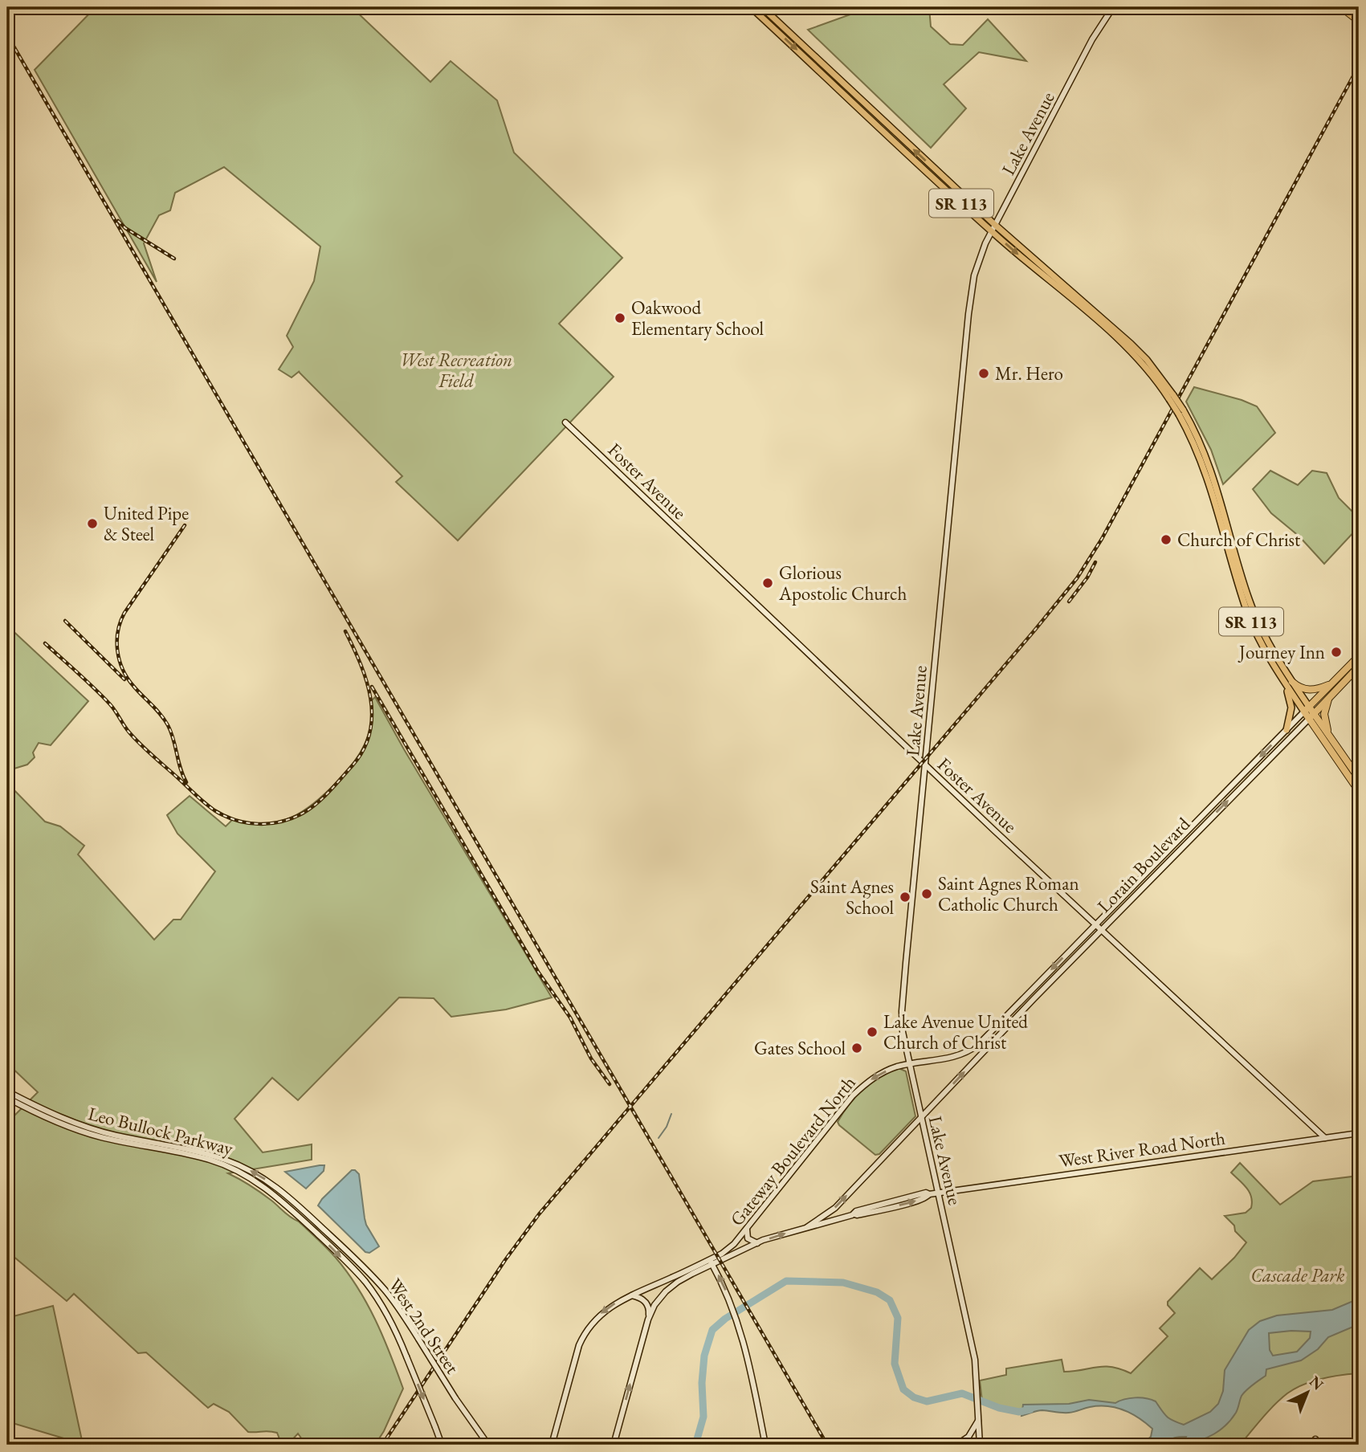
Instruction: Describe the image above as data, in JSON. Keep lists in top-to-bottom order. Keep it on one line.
{"streets":{"highway":["Lorain Boulevard"],"main road":["SR 113"],"street":["Lake Avenue","Foster Avenue","Leo Bullock Parkway","West River Road North","Gateway Boulevard North","West 2nd Street"]},"crossings":[["Lake Avenue","SR 113"],["Lake Avenue","Foster Avenue"],["Lake Avenue","Lorain Boulevard"],["Lake Avenue","West River Road North"],["Lake Avenue","Gateway Boulevard North"],["SR 113","Lorain Boulevard"],["Foster Avenue","Lorain Boulevard"],["Foster Avenue","West River Road North"],["Lorain Boulevard","West River Road North"],["Lorain Boulevard","Gateway Boulevard North"],["Leo Bullock Parkway","West 2nd Street"],["West River Road North","Gateway Boulevard North"]],"one_way":["Gateway Boulevard North"],"parks":["West Recreation Field","Cascade Park"],"places":["Oakwood Elementary School","Mr. Hero","United Pipe & Steel","Church of Christ","Glorious Apostolic Church","Journey Inn","Saint Agnes Roman Catholic Church","Saint Agnes School","Lake Avenue United Church of Christ","Gates School"],"north":"top right"}
